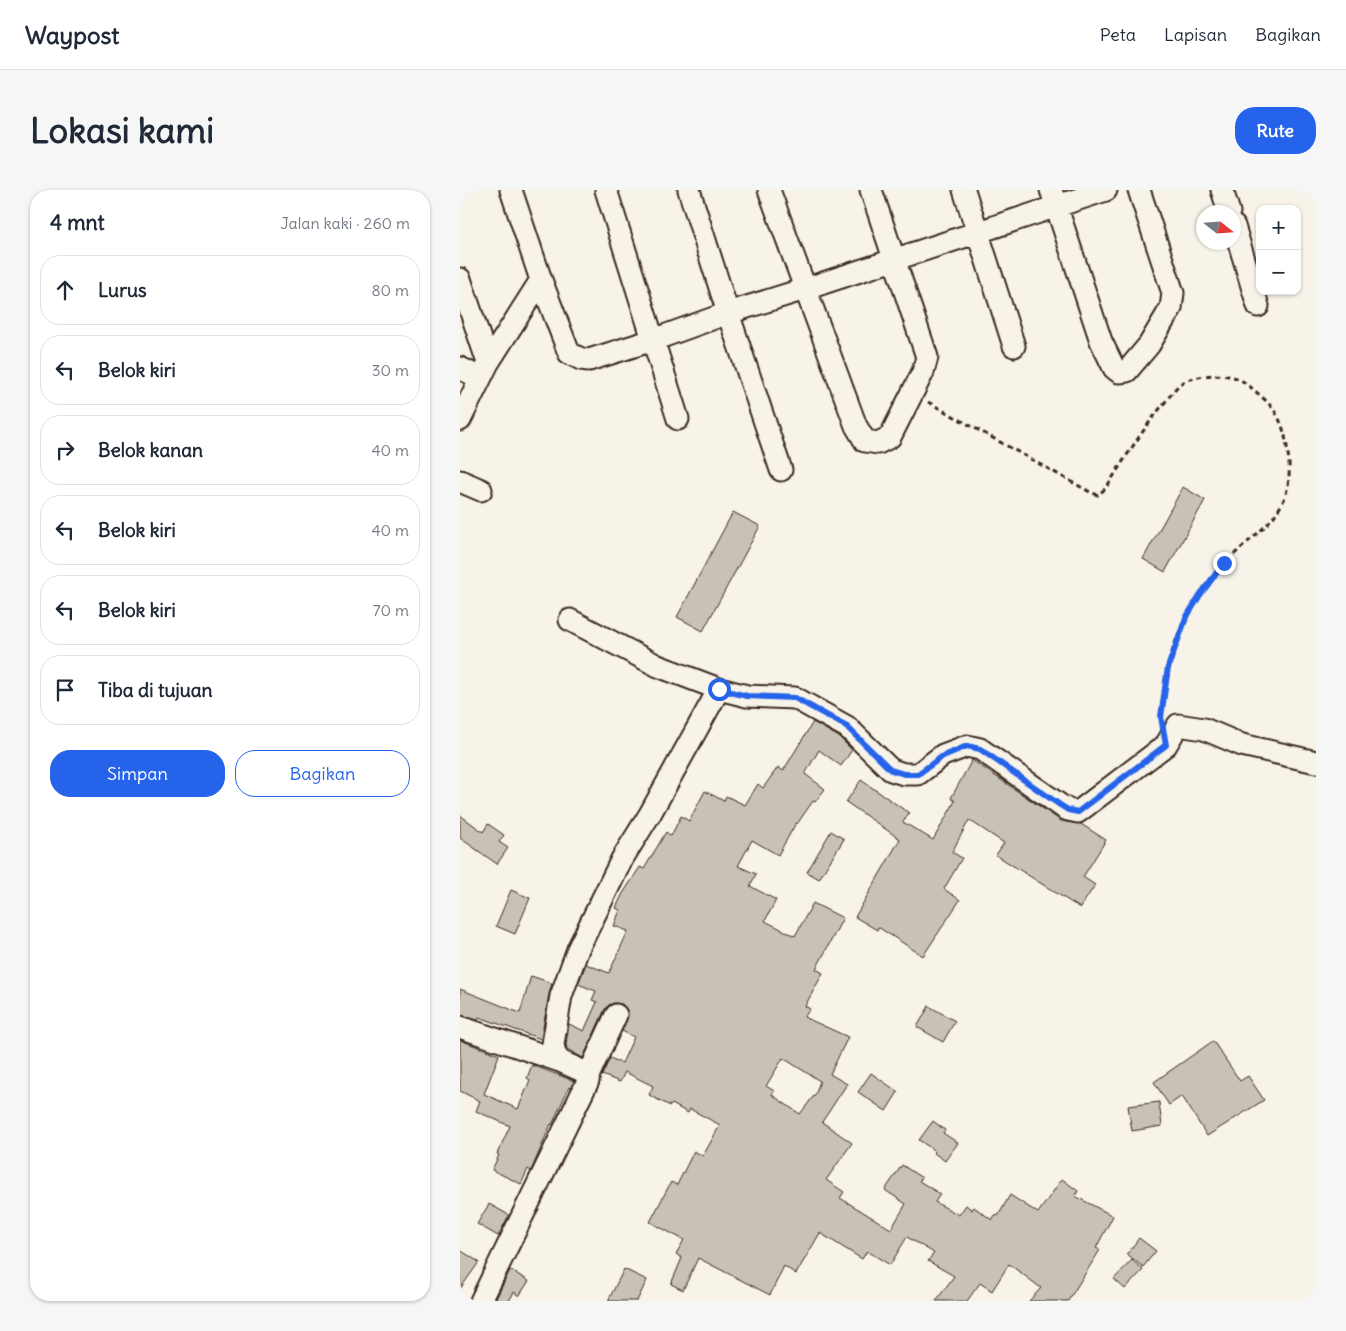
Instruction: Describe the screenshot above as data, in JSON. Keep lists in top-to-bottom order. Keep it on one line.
{"north":"right","page":{"header":"Waypost","nav":["Peta","Lapisan","Bagikan"],"buttons":["Rute",["Simpan","Bagikan"]],"title":"Lokasi kami","heading":["4 mnt","Jalan kaki · 260 m"],"map_buttons":["+","−"],"list":[["Lurus","80 m"],["Belok kiri","30 m"],["Belok kanan","40 m"],["Belok kiri","40 m"],["Belok kiri","70 m"],"Tiba di tujuan"]}}
